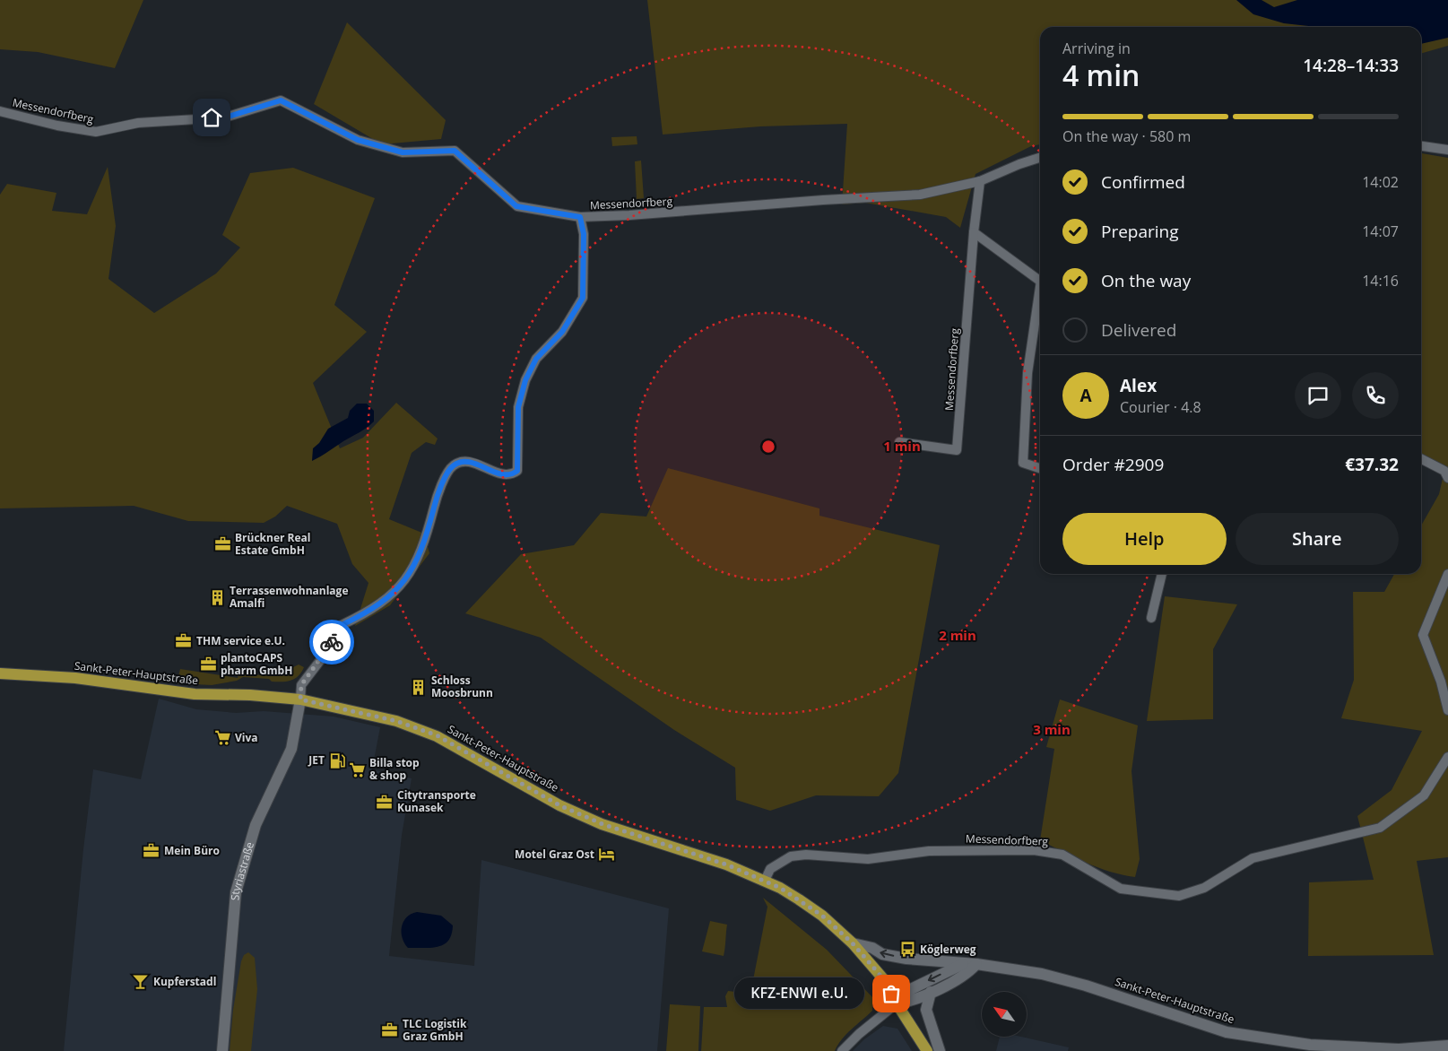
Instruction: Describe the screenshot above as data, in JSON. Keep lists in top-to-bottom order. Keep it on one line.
{"streets":{"main road":["Sankt-Peter-Hauptstraße","Styriastraße"],"street":["Messendorfberg"]},"crossings":[["Messendorfberg","Sankt-Peter-Hauptstraße"],["Sankt-Peter-Hauptstraße","Styriastraße"]],"places":{"office":["Brückner Real Estate GmbH","THM service e.U.","plantoCAPS pharm GmbH","Citytransporte Kunasek","Mein Büro","TLC Logistik Graz GmbH"],"building":["Terrassenwohnanlage Amalfi","Schloss Moosbrunn"],"supermarket":["Viva","Billa stop & shop"],"fuel station":["JET"],"hotel":["Motel Graz Ost"],"bus stop":["Köglerweg"],"bar":["Kupferstadl"],"other":["KFZ-ENWI e.U."]},"north":"top left","page":{"heading":["4 min","Arriving in","14:28–14:33"],"panel":["Alex","Courier · 4.8","Order #2909","€37.32"],"bar":"On the way · 580 m","list":[["Confirmed","14:02"],["Preparing","14:07"],["On the way","14:16"],"Delivered"],"round":"A","buttons":["Help","Share"],"bubble":"KFZ-ENWI e.U."},"rings":["1 min","2 min","3 min"]}
